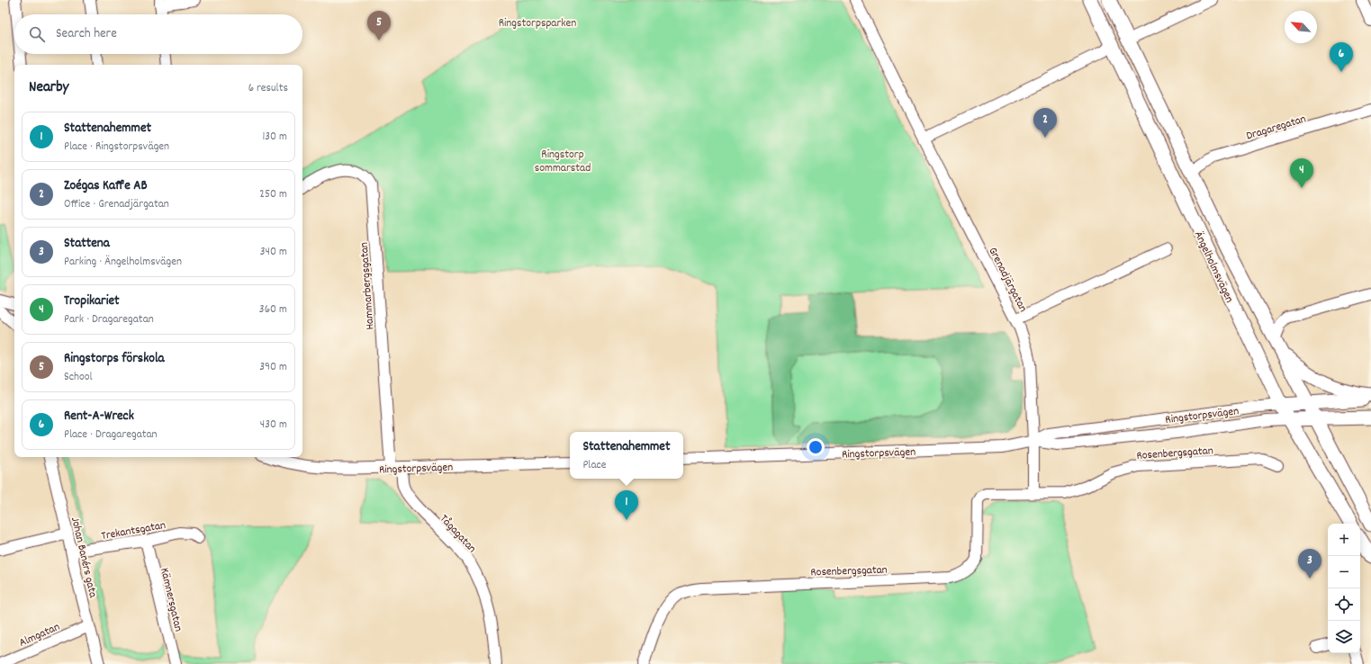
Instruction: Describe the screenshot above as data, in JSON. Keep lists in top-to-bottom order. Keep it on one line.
{"streets":{"main road":["Ängelholmsvägen","Ringstorpsvägen"],"street":["Dragaregatan","Grenadjärgatan","Hammarbergsgatan","Rosenbergsgatan","Trekantsgatan","Tågagatan","Johan Banérs gata","Kämnersgatan","Almgatan"]},"crossings":[["Dragaregatan","Ängelholmsvägen"],["Ängelholmsvägen","Ringstorpsvägen"],["Grenadjärgatan","Ringstorpsvägen"],["Hammarbergsgatan","Ringstorpsvägen"],["Ringstorpsvägen","Tågagatan"],["Trekantsgatan","Johan Banérs gata"],["Trekantsgatan","Kämnersgatan"],["Johan Banérs gata","Almgatan"]],"parks":["Ringstorpsparken","Ringstorp sommarstad"],"north":"top left","page":{"pins":["5","6","2","4","1","3"],"search":"Search here","heading":["Nearby","6 results"],"list":[{"mark":"1","name":"Stattenahemmet","note":"Place · Ringstorpsvägen","value":"130 m"},{"mark":"2","name":"Zoégas Kaffe AB","note":"Office · Grenadjärgatan","value":"250 m"},{"mark":"3","name":"Stattena","note":"Parking · Ängelholmsvägen","value":"340 m"},{"mark":"4","name":"Tropikariet","note":"Park · Dragaregatan","value":"360 m"},{"mark":"5","name":"Ringstorps förskola","note":"School","value":"390 m"},{"mark":"6","name":"Rent-A-Wreck","note":"Place · Dragaregatan","value":"430 m"}],"popup":["Stattenahemmet","Place"],"map_buttons":["+","−"]}}
